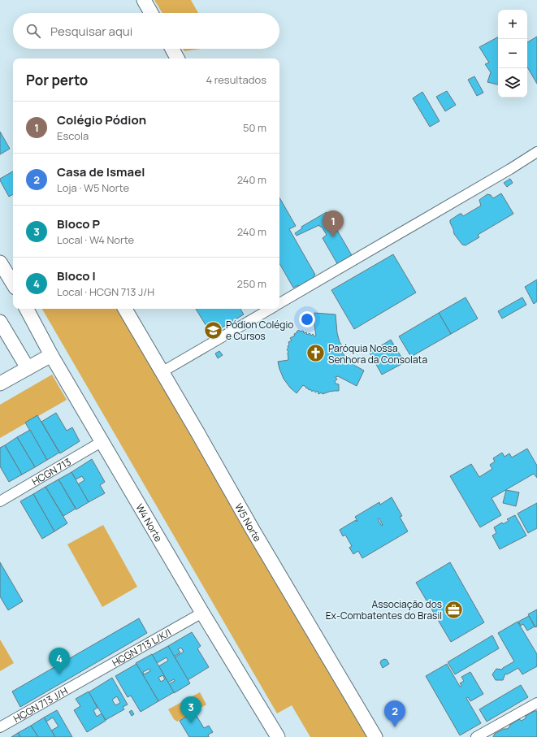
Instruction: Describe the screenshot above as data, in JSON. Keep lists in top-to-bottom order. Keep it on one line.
{"streets":{"main road":["W5 Norte","W4 Norte"],"street":["HCGN 713","HCGN 713 L/K/I","HCGN 713 J/H"]},"crossings":[["HCGN 713","W4 Norte"],["W4 Norte","HCGN 713 L/K/I"],["HCGN 713 L/K/I","HCGN 713 J/H"]],"places":{"school or university":["Pódion Colégio e Cursos"],"church":["Paróquia Nossa Senhora da Consolata"],"office":["Associação dos Ex-Combatentes do Brasil"]},"page":{"map_buttons":["+","−"],"search":"Pesquisar aqui","heading":["Por perto","4 resultados"],"list":[{"mark":"1","name":"Colégio Pódion","note":"Escola","value":"50 m"},{"mark":"2","name":"Casa de Ismael","note":"Loja · W5 Norte","value":"240 m"},{"mark":"3","name":"Bloco P","note":"Local · W4 Norte","value":"240 m"},{"mark":"4","name":"Bloco I","note":"Local · HCGN 713 J/H","value":"250 m"}],"pins":["1","4","3","2"]}}
